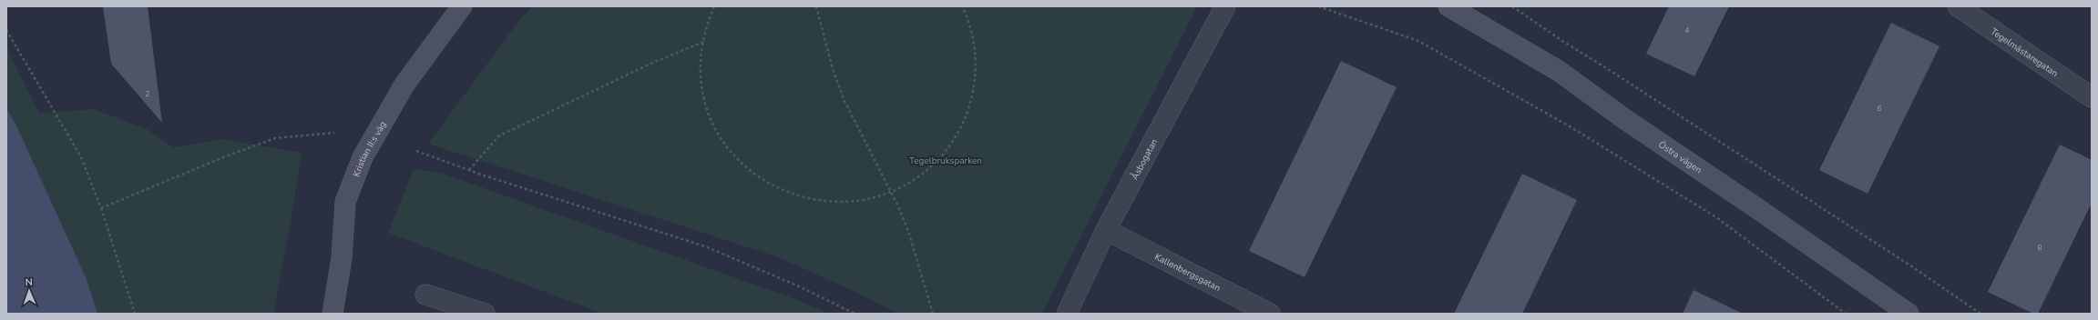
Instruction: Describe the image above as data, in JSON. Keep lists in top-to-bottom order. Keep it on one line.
{"streets":{"main road":["Kristian II:s väg","Östra vägen"],"street":["Tegelmästaregatan","Åsbogatan","Kallenbergsgatan"]},"crossings":[["Åsbogatan","Kallenbergsgatan"]],"parks":["Tegelbruksparken"],"house_numbers":["4","2","6","8"],"north":"top"}
